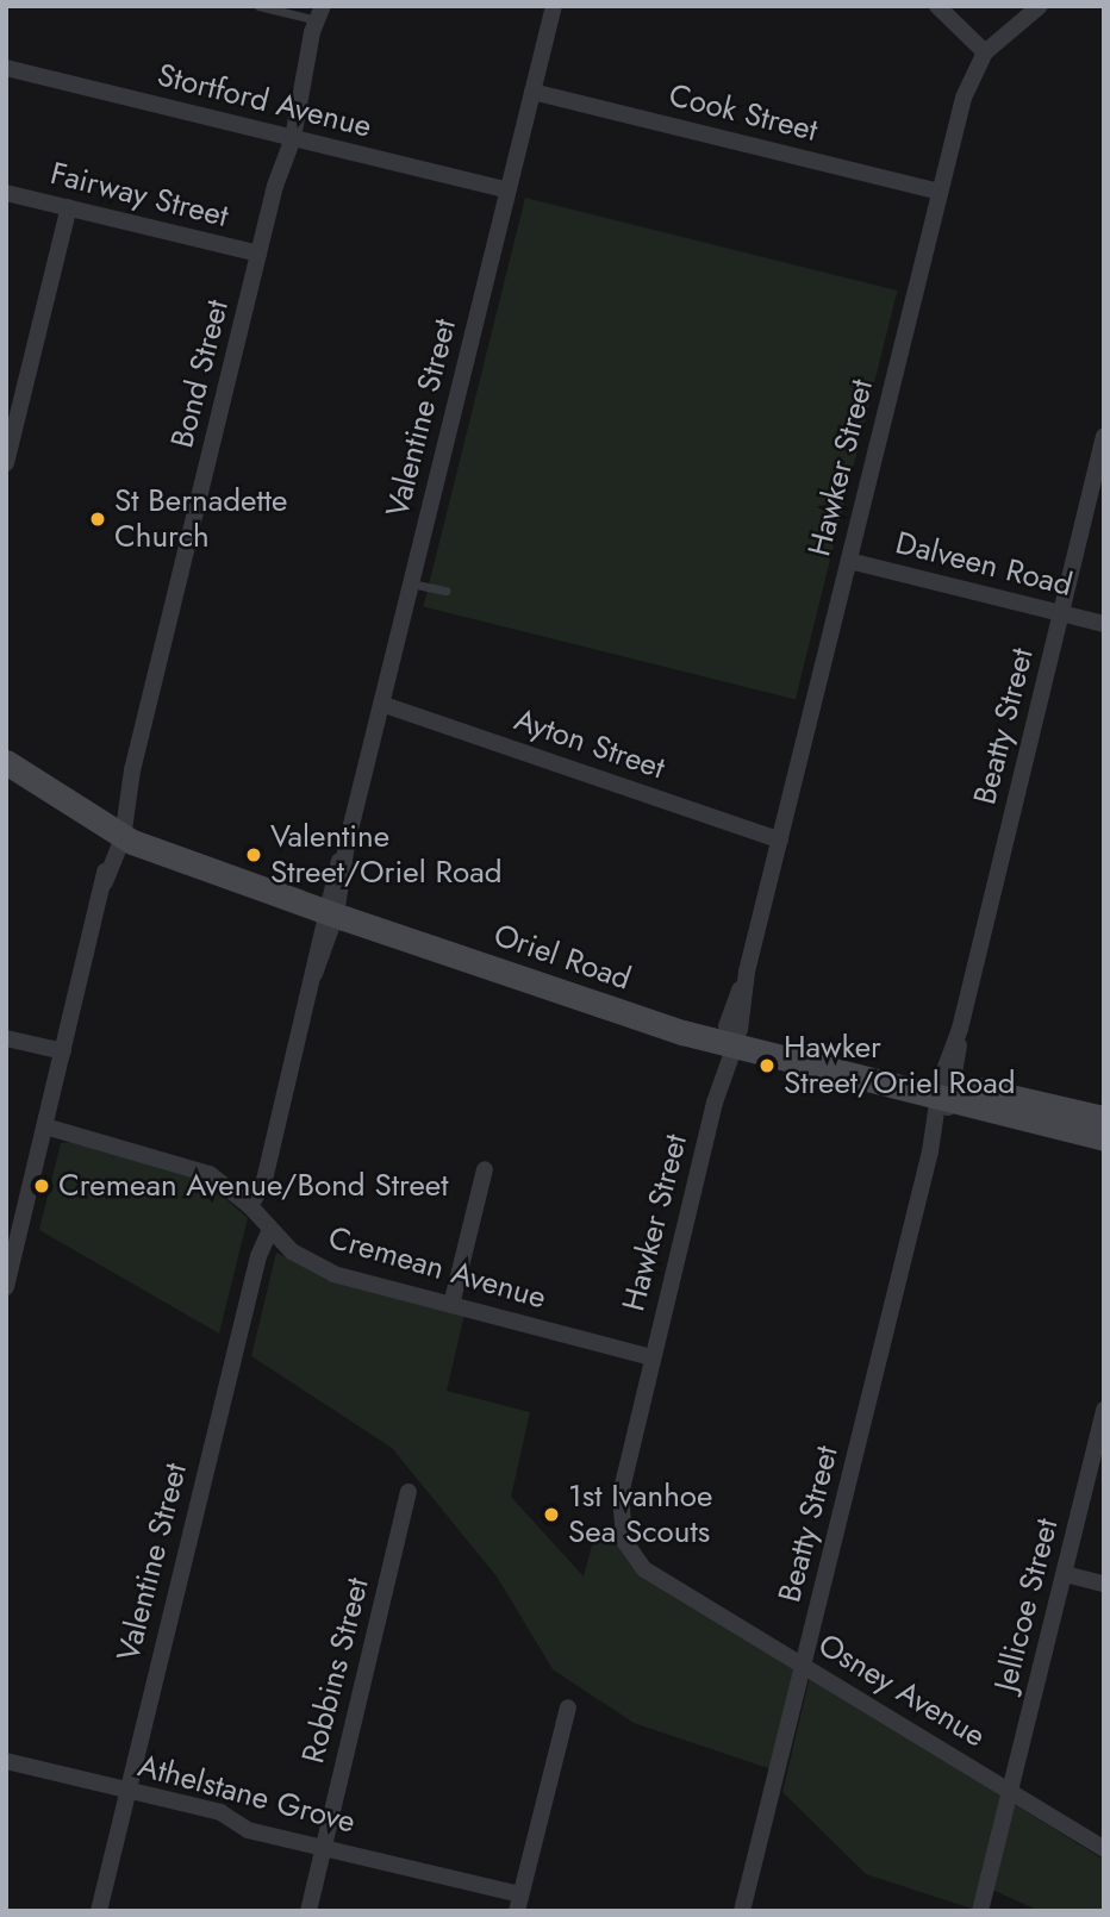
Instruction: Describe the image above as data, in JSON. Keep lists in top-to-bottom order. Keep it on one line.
{"streets":{"main road":["Oriel Road"],"street":["Stortford Avenue","Cook Street","Fairway Street","Bond Street","Valentine Street","Hawker Street","Dalveen Road","Beatty Street","Ayton Street","Cremean Avenue","Jellicoe Street","Robbins Street","Osney Avenue","Athelstane Grove"]},"crossings":[["Stortford Avenue","Bond Street"],["Stortford Avenue","Valentine Street"],["Cook Street","Valentine Street"],["Cook Street","Hawker Street"],["Fairway Street","Bond Street"],["Bond Street","Oriel Road"],["Bond Street","Cremean Avenue"],["Valentine Street","Ayton Street"],["Valentine Street","Oriel Road"],["Valentine Street","Cremean Avenue"],["Valentine Street","Athelstane Grove"],["Hawker Street","Dalveen Road"],["Hawker Street","Ayton Street"],["Hawker Street","Oriel Road"],["Hawker Street","Cremean Avenue"],["Hawker Street","Osney Avenue"],["Dalveen Road","Beatty Street"],["Beatty Street","Oriel Road"],["Beatty Street","Osney Avenue"],["Cremean Avenue","Osney Avenue"],["Jellicoe Street","Osney Avenue"],["Robbins Street","Athelstane Grove"]],"places":["St Bernadette Church","Valentine Street/Oriel Road","Hawker Street/Oriel Road","Cremean Avenue/Bond Street","1st Ivanhoe Sea Scouts"]}
